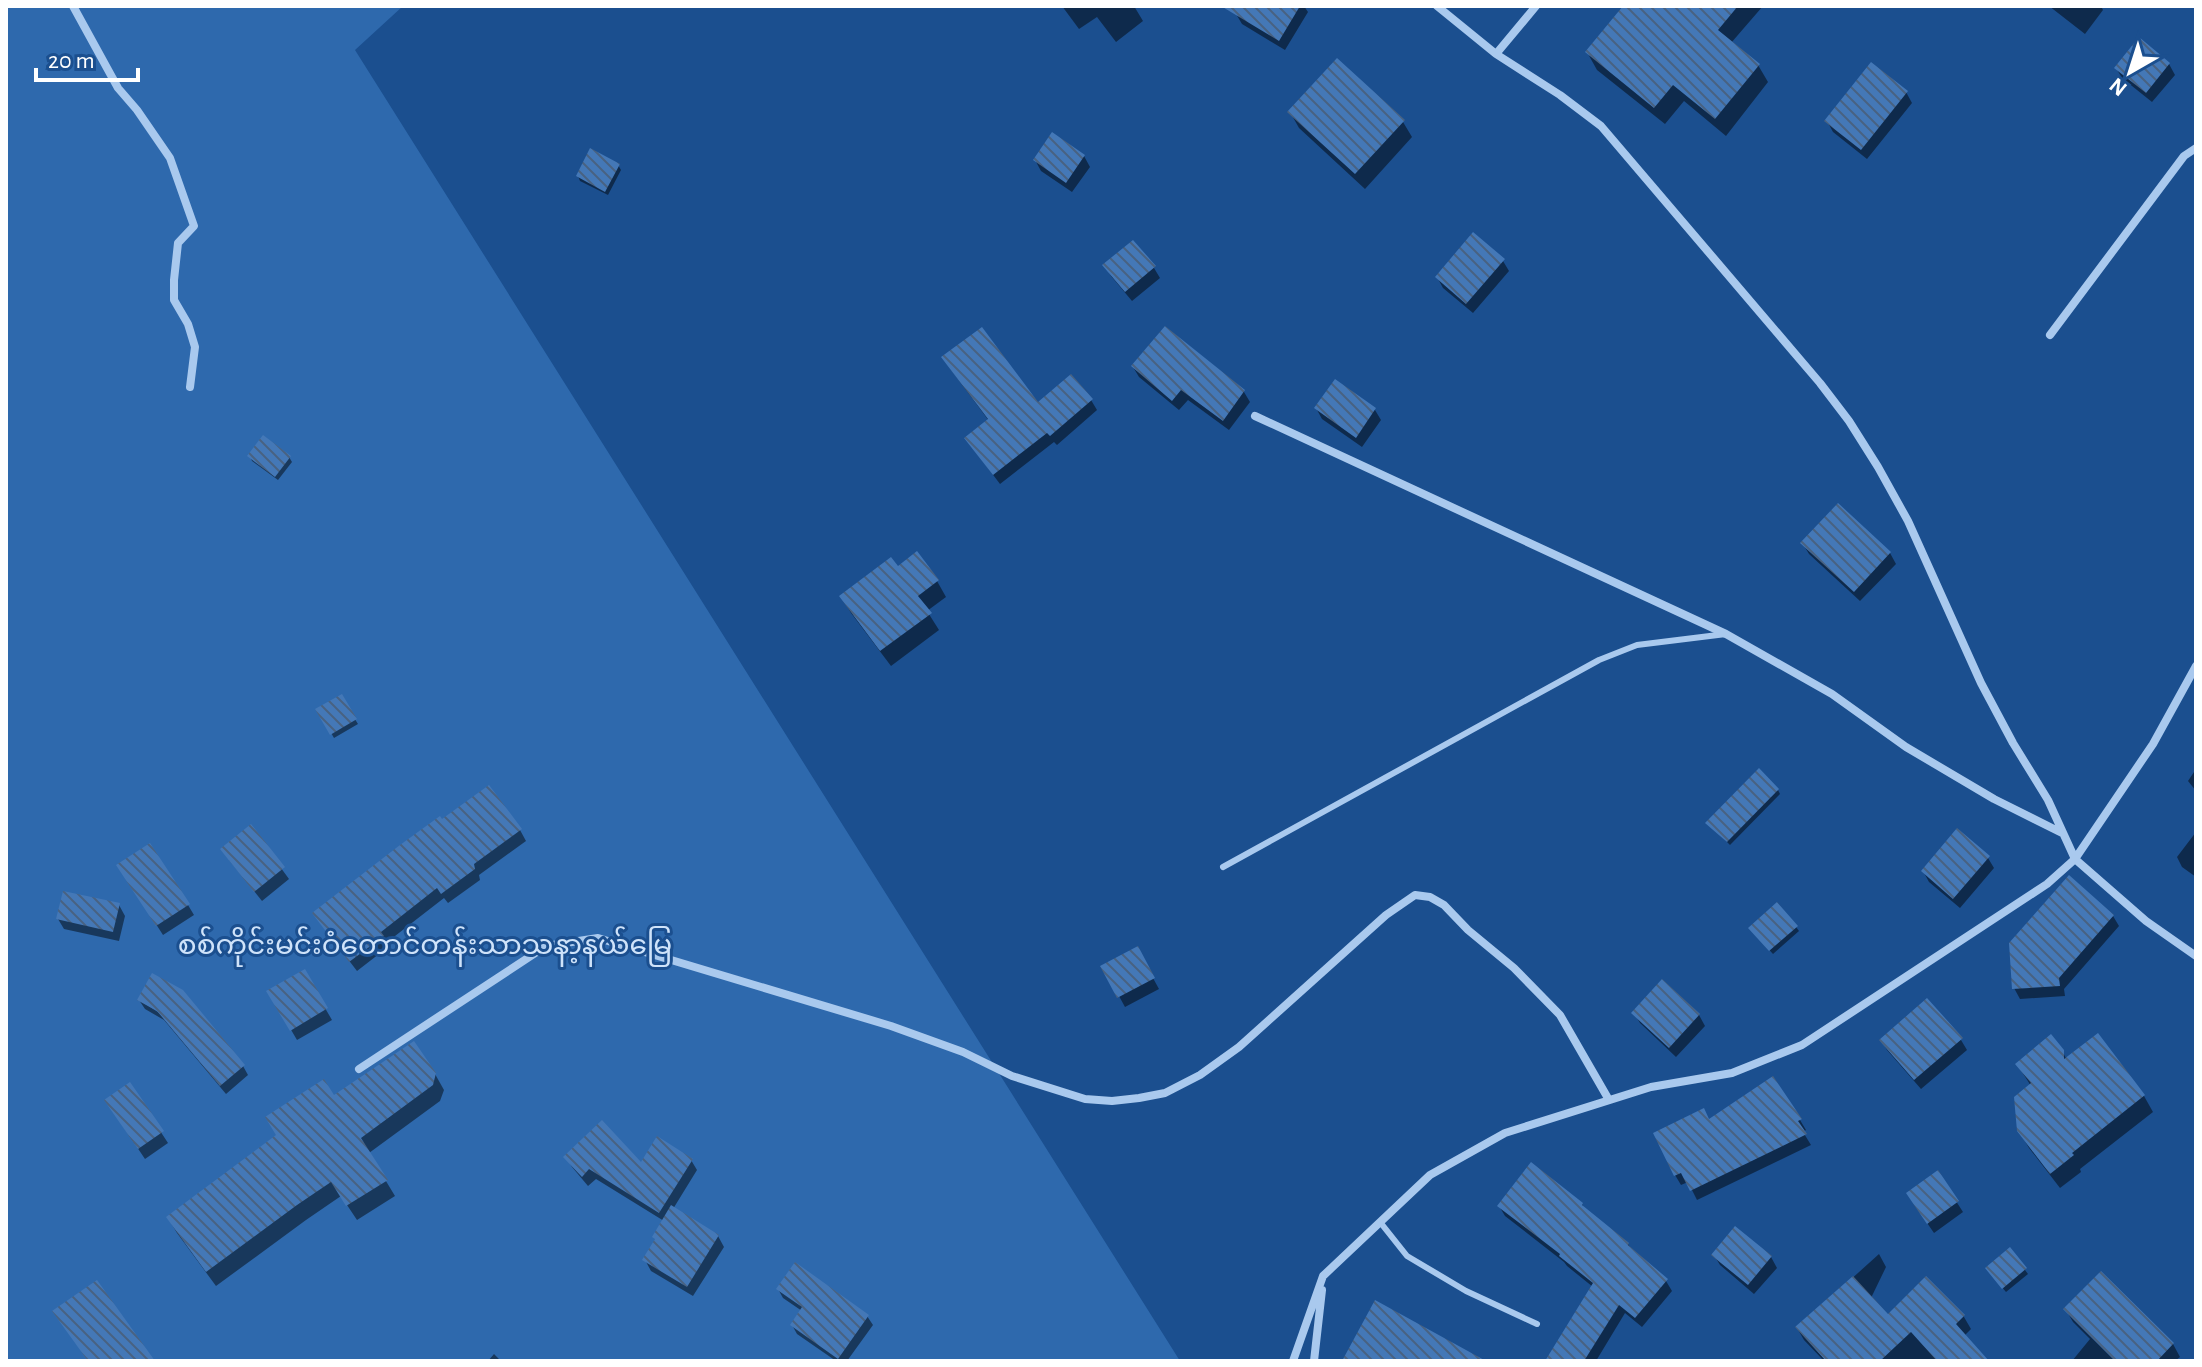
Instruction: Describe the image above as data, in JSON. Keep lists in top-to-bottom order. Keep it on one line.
{"parks":["စစ်ကိုင်းမင်းဝံတောင်တန်းသာသနာ့နယ်မြေ"],"scale_bar":"20 m","north":"bottom left"}
